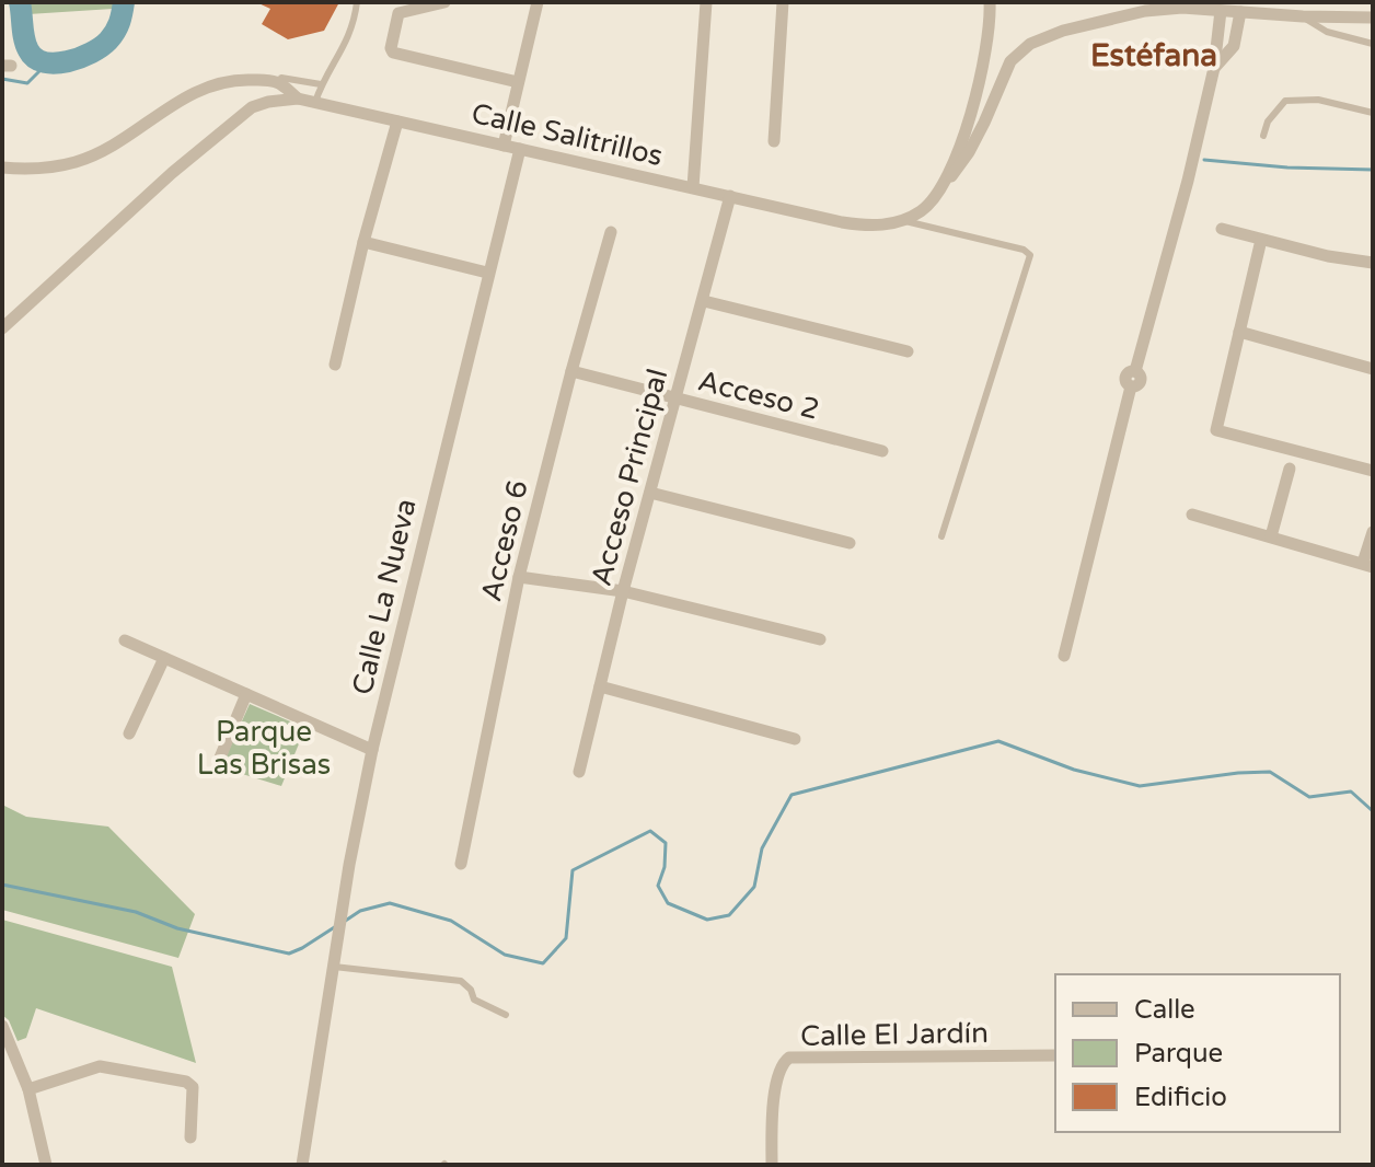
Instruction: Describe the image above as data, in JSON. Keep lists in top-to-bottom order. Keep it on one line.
{"streets":{"street":["Calle Salitrillos","Acceso 2","Acceso Principal","Acceso 6","Calle La Nueva","Calle El Jardín"]},"crossings":[["Calle Salitrillos","Acceso Principal"],["Calle Salitrillos","Calle La Nueva"],["Acceso 2","Acceso Principal"],["Acceso 2","Acceso 6"]],"districts":["Estéfana"],"parks":["Parque Las Brisas"],"legend":["Calle","Parque","Edificio"]}
